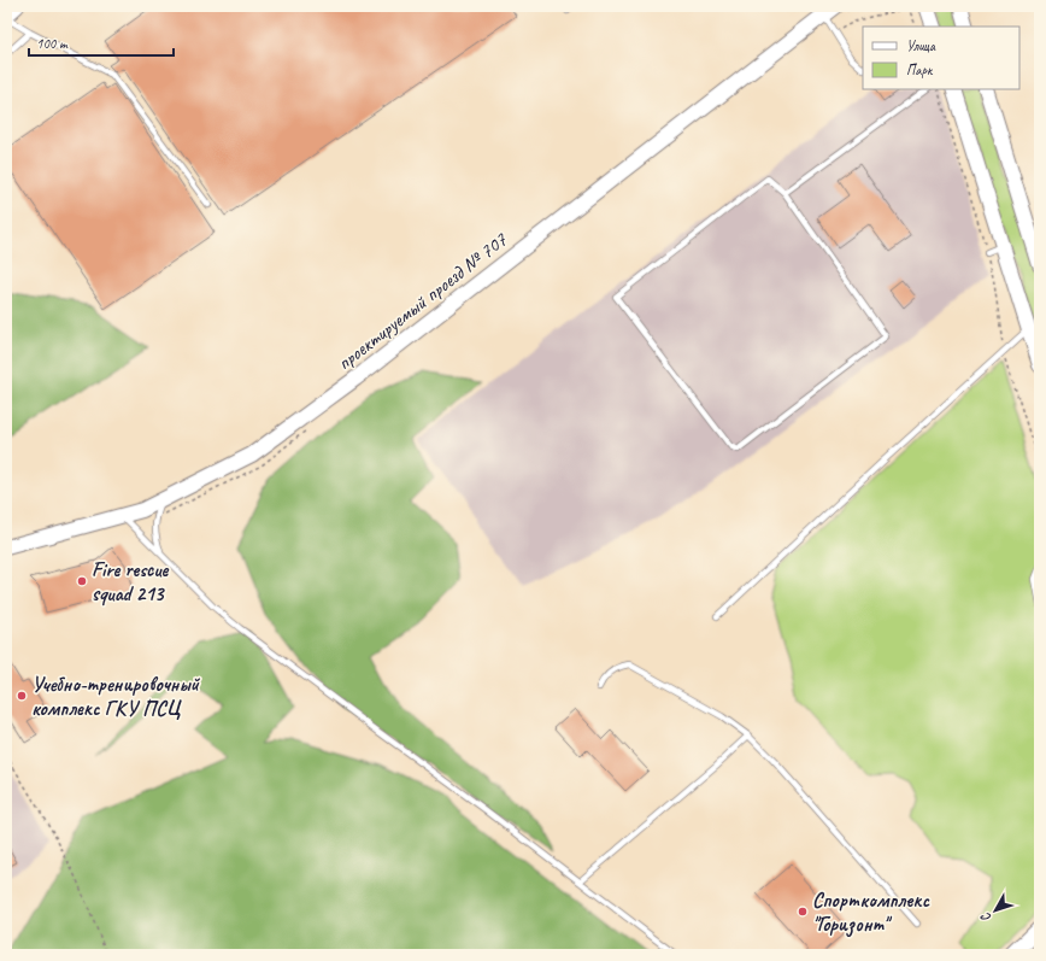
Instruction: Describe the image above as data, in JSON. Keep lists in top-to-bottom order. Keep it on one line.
{"streets":{"street":["проектируемый проезд № 707"]},"places":["Fire rescue squad 213","Учебно-тренировочный комплекс ГКУ ПСЦ","Спорткомплекс \"Горизонт\""],"legend":["Улица","Парк"],"scale_bar":"100 m","north":"bottom left"}
